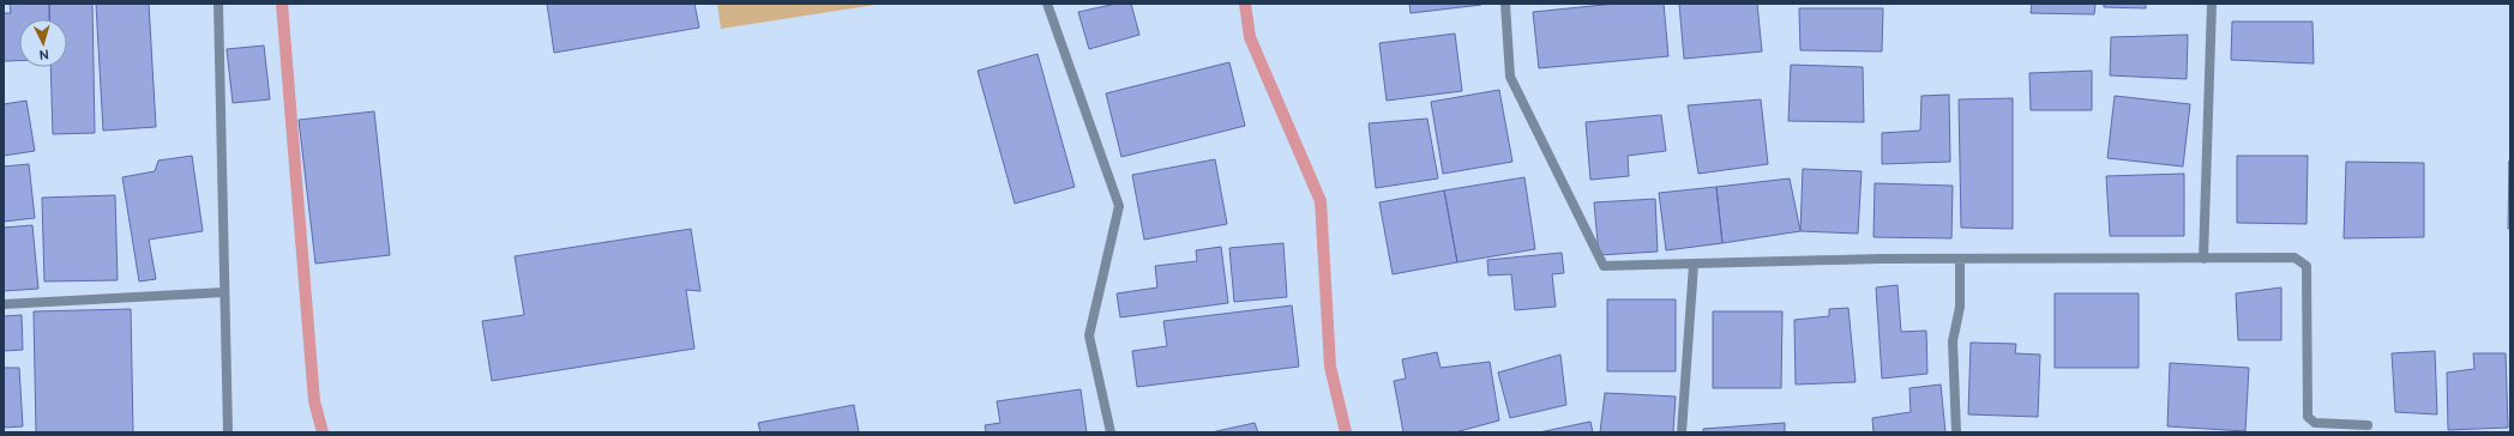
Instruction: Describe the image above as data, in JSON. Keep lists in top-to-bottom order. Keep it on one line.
{"north":"bottom"}
